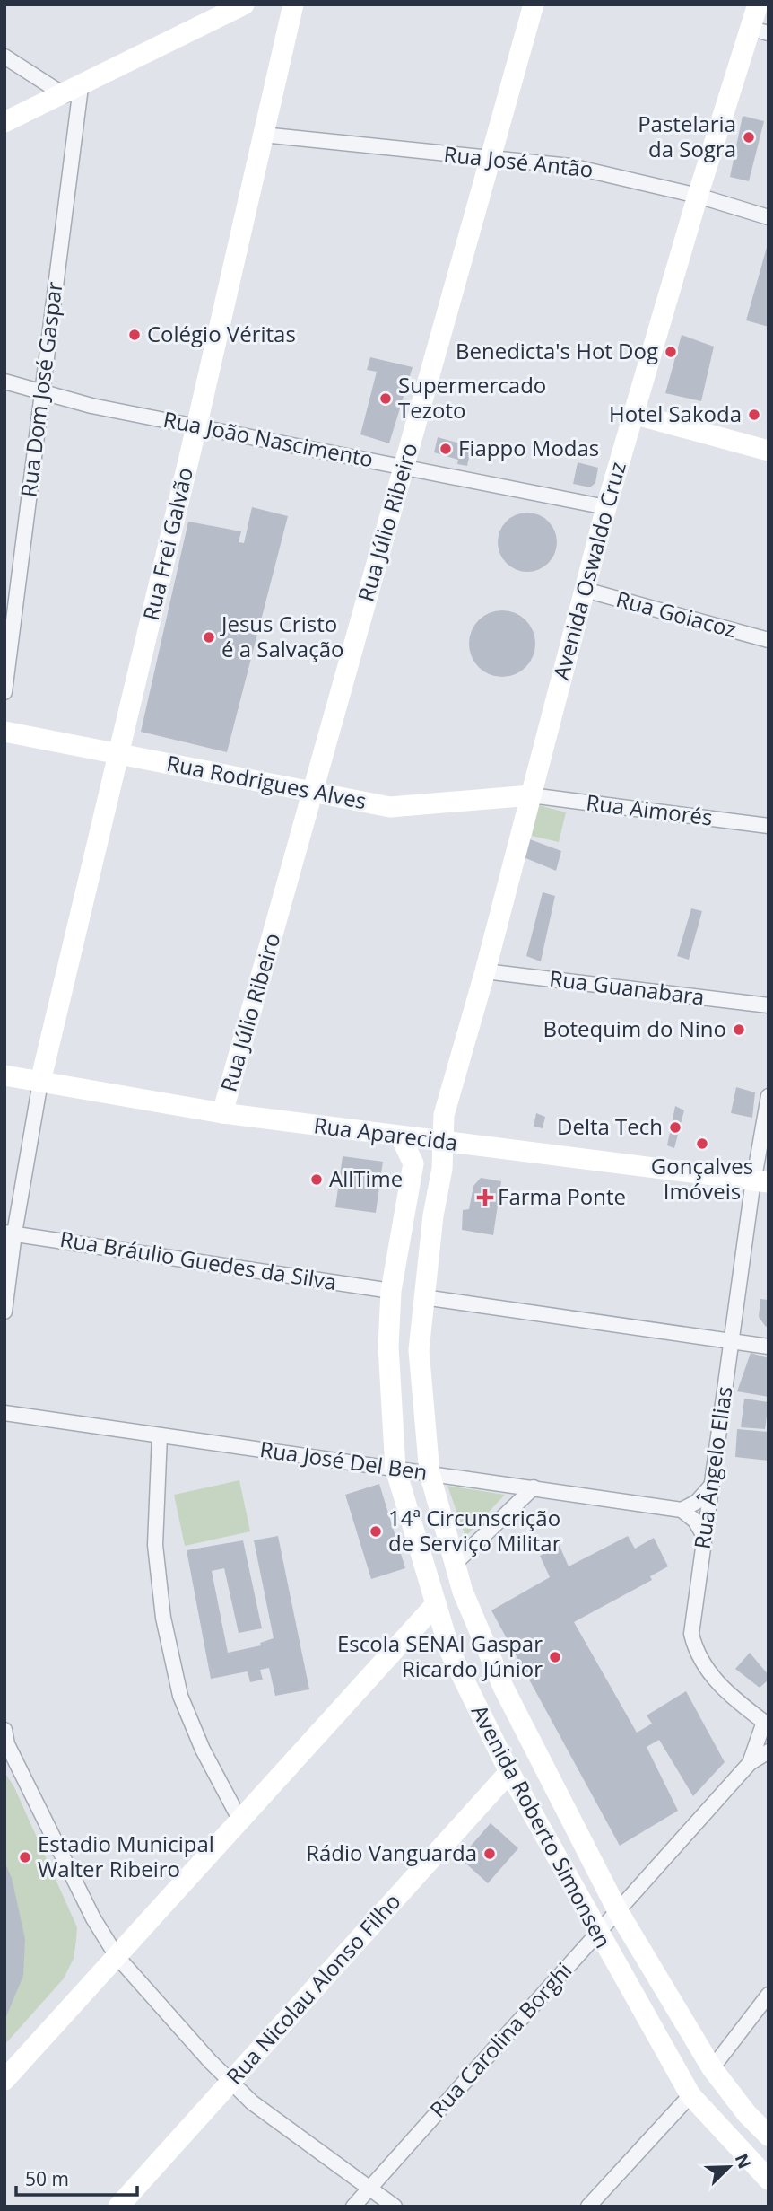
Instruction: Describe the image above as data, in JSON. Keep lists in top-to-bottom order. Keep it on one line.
{"streets":{"main road":["Rua Júlio Ribeiro","Rua Frei Galvão","Avenida Oswaldo Cruz","Rua Rodrigues Alves","Rua Aparecida","Avenida Roberto Simonsen","Rua Nicolau Alonso Filho"],"street":["Rua José Antão","Rua Dom José Gaspar","Rua João Nascimento","Rua Goiacoz","Rua Aimorés","Rua Guanabara","Rua Bráulio Guedes da Silva","Rua José Del Ben","Rua Ângelo Elias","Rua Carolina Borghi"]},"crossings":[["Rua José Antão","Rua Júlio Ribeiro"],["Rua José Antão","Rua Frei Galvão"],["Rua José Antão","Avenida Oswaldo Cruz"],["Rua Dom José Gaspar","Rua João Nascimento"],["Rua João Nascimento","Rua Júlio Ribeiro"],["Rua João Nascimento","Rua Frei Galvão"],["Rua João Nascimento","Avenida Oswaldo Cruz"],["Rua Júlio Ribeiro","Rua Rodrigues Alves"],["Rua Júlio Ribeiro","Rua Aparecida"],["Rua Frei Galvão","Rua Rodrigues Alves"],["Rua Frei Galvão","Rua Aparecida"],["Avenida Oswaldo Cruz","Rua Goiacoz"],["Avenida Oswaldo Cruz","Rua Rodrigues Alves"],["Avenida Oswaldo Cruz","Rua Aimorés"],["Avenida Oswaldo Cruz","Rua Guanabara"],["Avenida Oswaldo Cruz","Rua Aparecida"],["Avenida Oswaldo Cruz","Avenida Roberto Simonsen"],["Rua Rodrigues Alves","Rua Aimorés"],["Rua Aparecida","Rua Ângelo Elias"],["Rua Aparecida","Avenida Roberto Simonsen"],["Rua Bráulio Guedes da Silva","Avenida Roberto Simonsen"],["Rua José Del Ben","Avenida Roberto Simonsen"],["Rua Ângelo Elias","Rua Carolina Borghi"],["Avenida Roberto Simonsen","Rua Nicolau Alonso Filho"],["Avenida Roberto Simonsen","Rua Carolina Borghi"]],"places":{"other":["Pastelaria da Sogra","Colégio Véritas","Benedicta's Hot Dog","Supermercado Tezoto","Hotel Sakoda","Fiappo Modas","Jesus Cristo é a Salvação","Botequim do Nino","Delta Tech","Gonçalves Imóveis","AllTime","14ª Circunscrição de Serviço Militar","Escola SENAI Gaspar Ricardo Júnior","Rádio Vanguarda","Estadio Municipal Walter Ribeiro"],"health":["Farma Ponte"]},"scale_bar":"50 m","north":"top right"}
